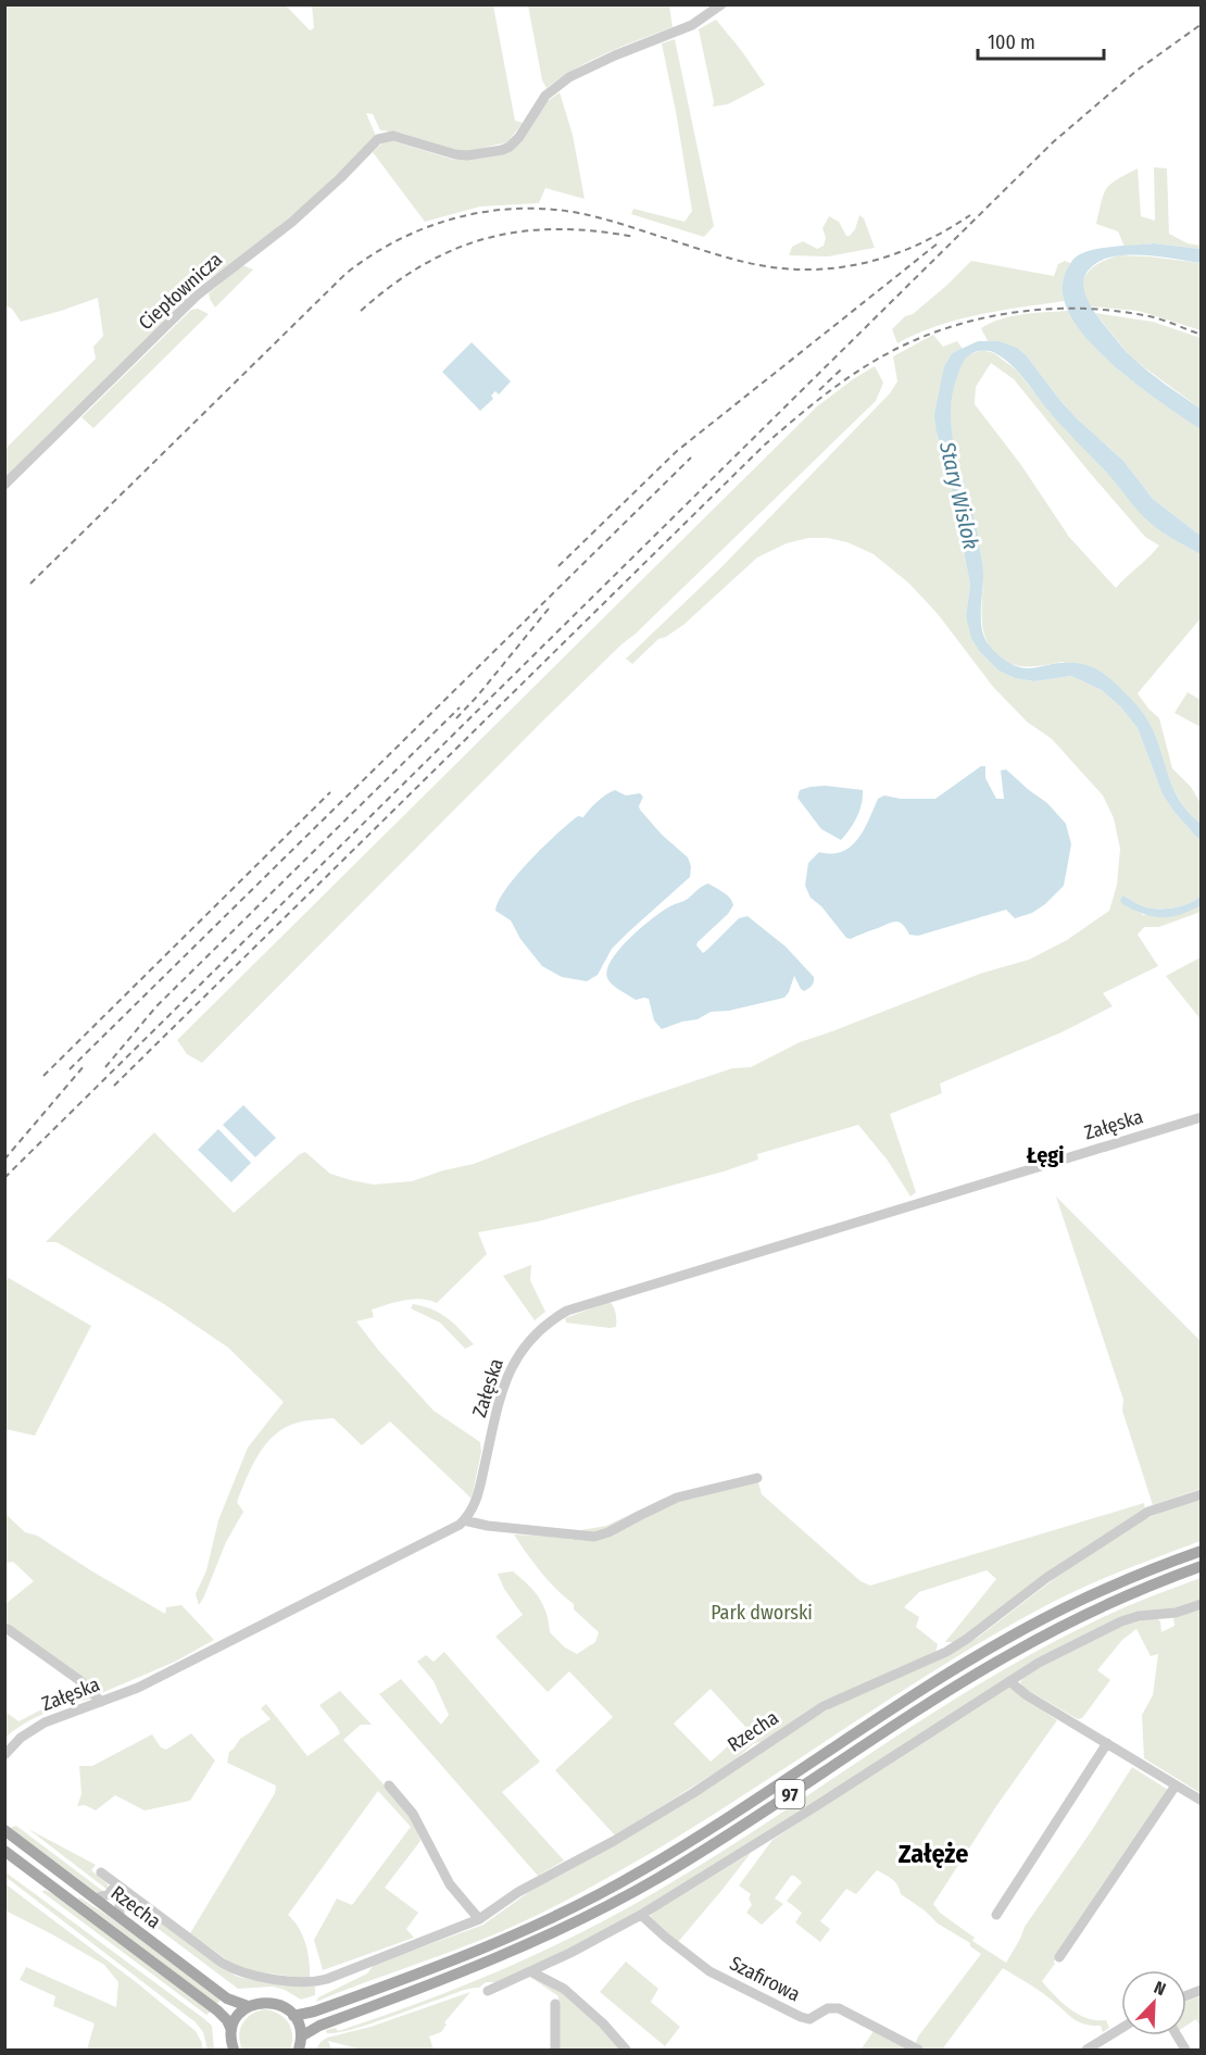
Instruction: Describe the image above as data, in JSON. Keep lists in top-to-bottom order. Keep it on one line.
{"streets":{"main road":["Rzecha","97"],"street":["Ciepłownicza","Załęska","Szafirowa"]},"districts":["Łęgi","Załęże"],"water":["Stary Wislok"],"parks":["Park dworski"],"scale_bar":"100 m","north":"top right"}
